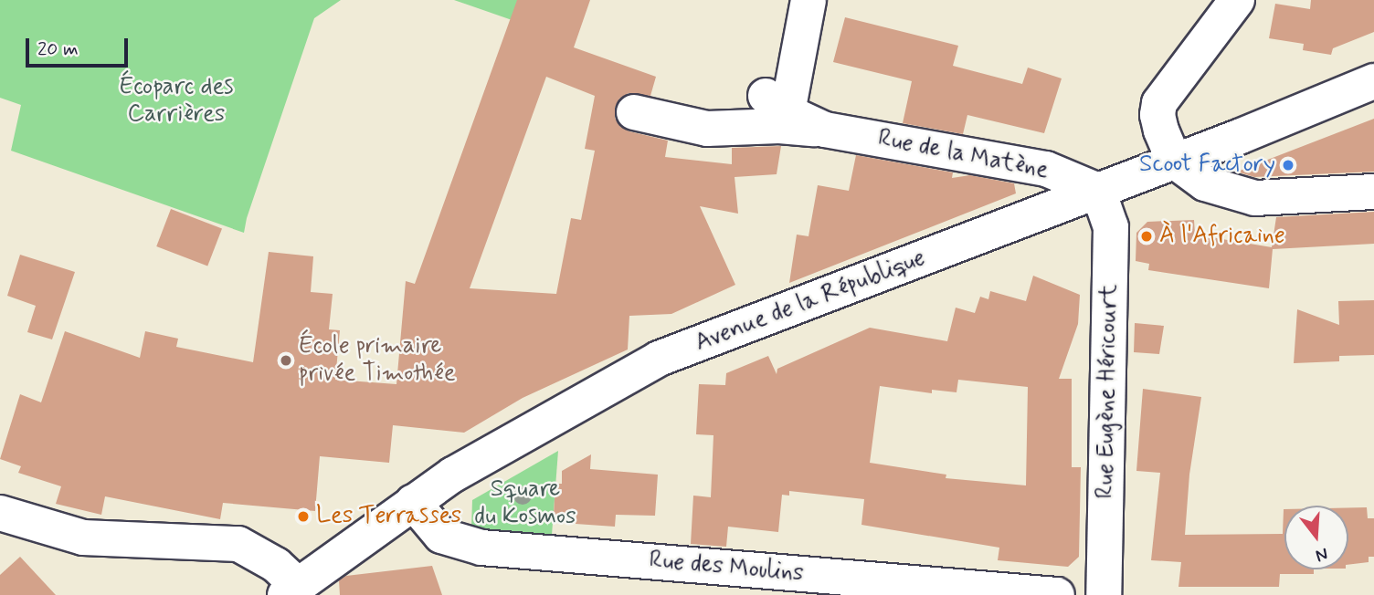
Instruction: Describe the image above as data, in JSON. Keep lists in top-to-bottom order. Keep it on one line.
{"streets":{"street":["Rue de la Matène","Avenue de la République","Rue Eugène Héricourt","Rue des Moulins"]},"crossings":[["Rue de la Matène","Avenue de la République"],["Rue de la Matène","Rue Eugène Héricourt"],["Avenue de la République","Rue Eugène Héricourt"],["Avenue de la République","Rue des Moulins"]],"parks":["Écoparc des Carrières","Square du Kosmos"],"places":["Scoot Factory","À l'Africaine","École primaire privée Timothée","Les Terrasses"],"scale_bar":"20 m","north":"bottom"}
